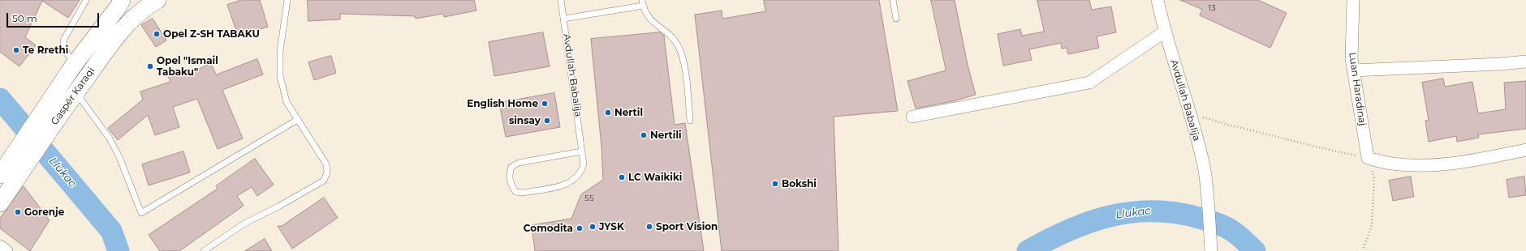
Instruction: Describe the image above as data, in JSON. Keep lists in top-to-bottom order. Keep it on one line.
{"streets":{"main road":["Gaspër Karaqi"],"street":["Avdullah Babalija","Luan Haradinaj"]},"water":["Llukac"],"places":["Opel Z-SH TABAKU","Te Rrethi","Opel \"Ismail Tabaku\"","English Home","Nertil","sinsay","Nertili","LC Waikiki","Bokshi","Gorenje","JYSK","Sport Vision","Comodita"],"house_numbers":["13","55"],"scale_bar":"50 m"}
